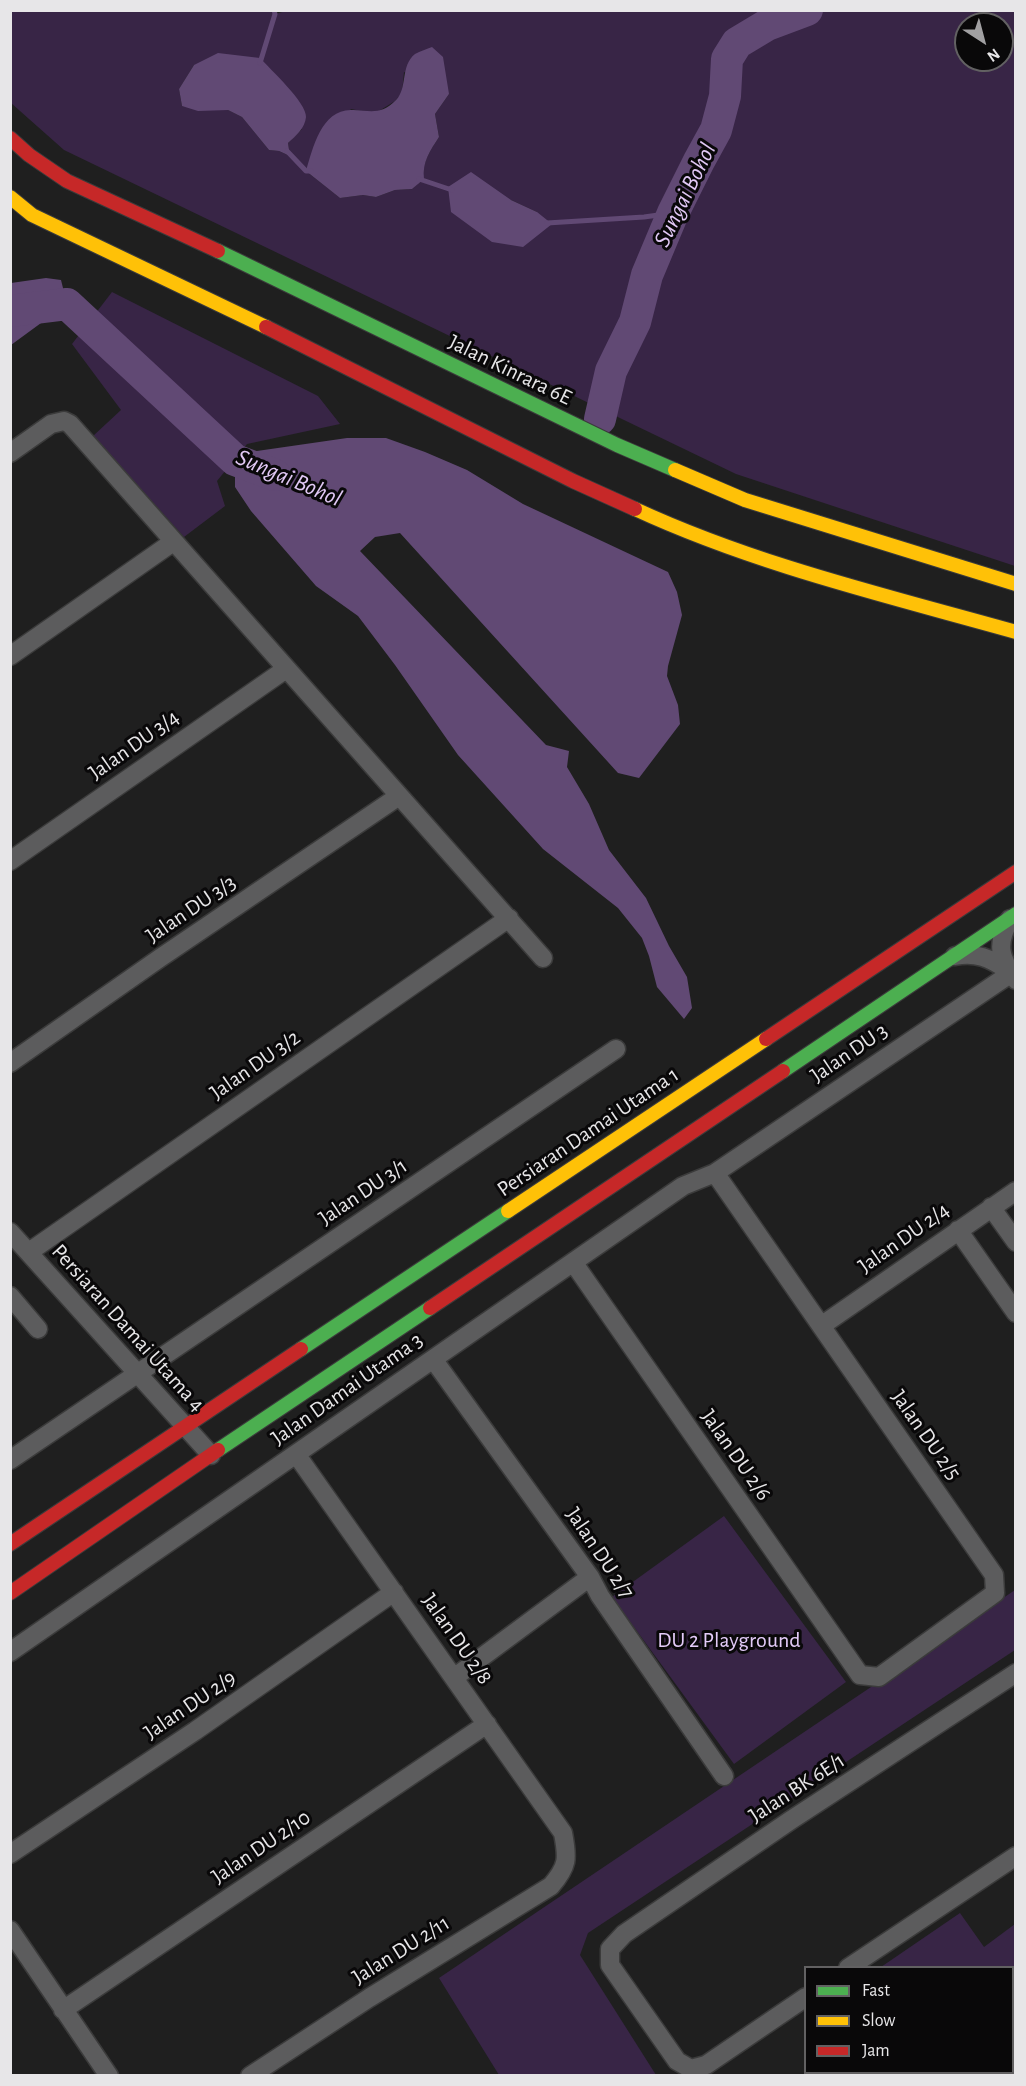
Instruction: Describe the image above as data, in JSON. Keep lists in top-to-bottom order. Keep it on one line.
{"streets":{"street":["Jalan Kinrara 6E","Jalan DU 3/4","Jalan DU 3/3","Jalan DU 3","Jalan DU 3/2","Persiaran Damai Utama 1","Jalan DU 3/1","Jalan DU 2/4","Persiaran Damai Utama 4","Jalan Damai Utama 3","Jalan DU 2/5","Jalan DU 2/6","Jalan DU 2/7","Jalan DU 2/8","Jalan DU 2/9","Jalan BK 6E/1","Jalan DU 2/10","Jalan DU 2/11"]},"crossings":[["Jalan DU 3","Jalan Damai Utama 3"],["Jalan DU 3","Jalan DU 2/5"],["Jalan DU 3/2","Persiaran Damai Utama 4"],["Persiaran Damai Utama 1","Persiaran Damai Utama 4"],["Jalan DU 3/1","Persiaran Damai Utama 4"],["Jalan DU 2/4","Jalan DU 2/5"],["Jalan Damai Utama 3","Jalan DU 2/5"],["Jalan Damai Utama 3","Jalan DU 2/6"],["Jalan Damai Utama 3","Jalan DU 2/7"],["Jalan Damai Utama 3","Jalan DU 2/8"],["Jalan DU 2/5","Jalan DU 2/6"],["Jalan DU 2/8","Jalan DU 2/9"],["Jalan DU 2/8","Jalan DU 2/10"],["Jalan DU 2/8","Jalan DU 2/11"]],"water":["Sungai Bohol"],"parks":["DU 2 Playground"],"legend":["Fast","Slow","Jam"],"north":"bottom right"}
